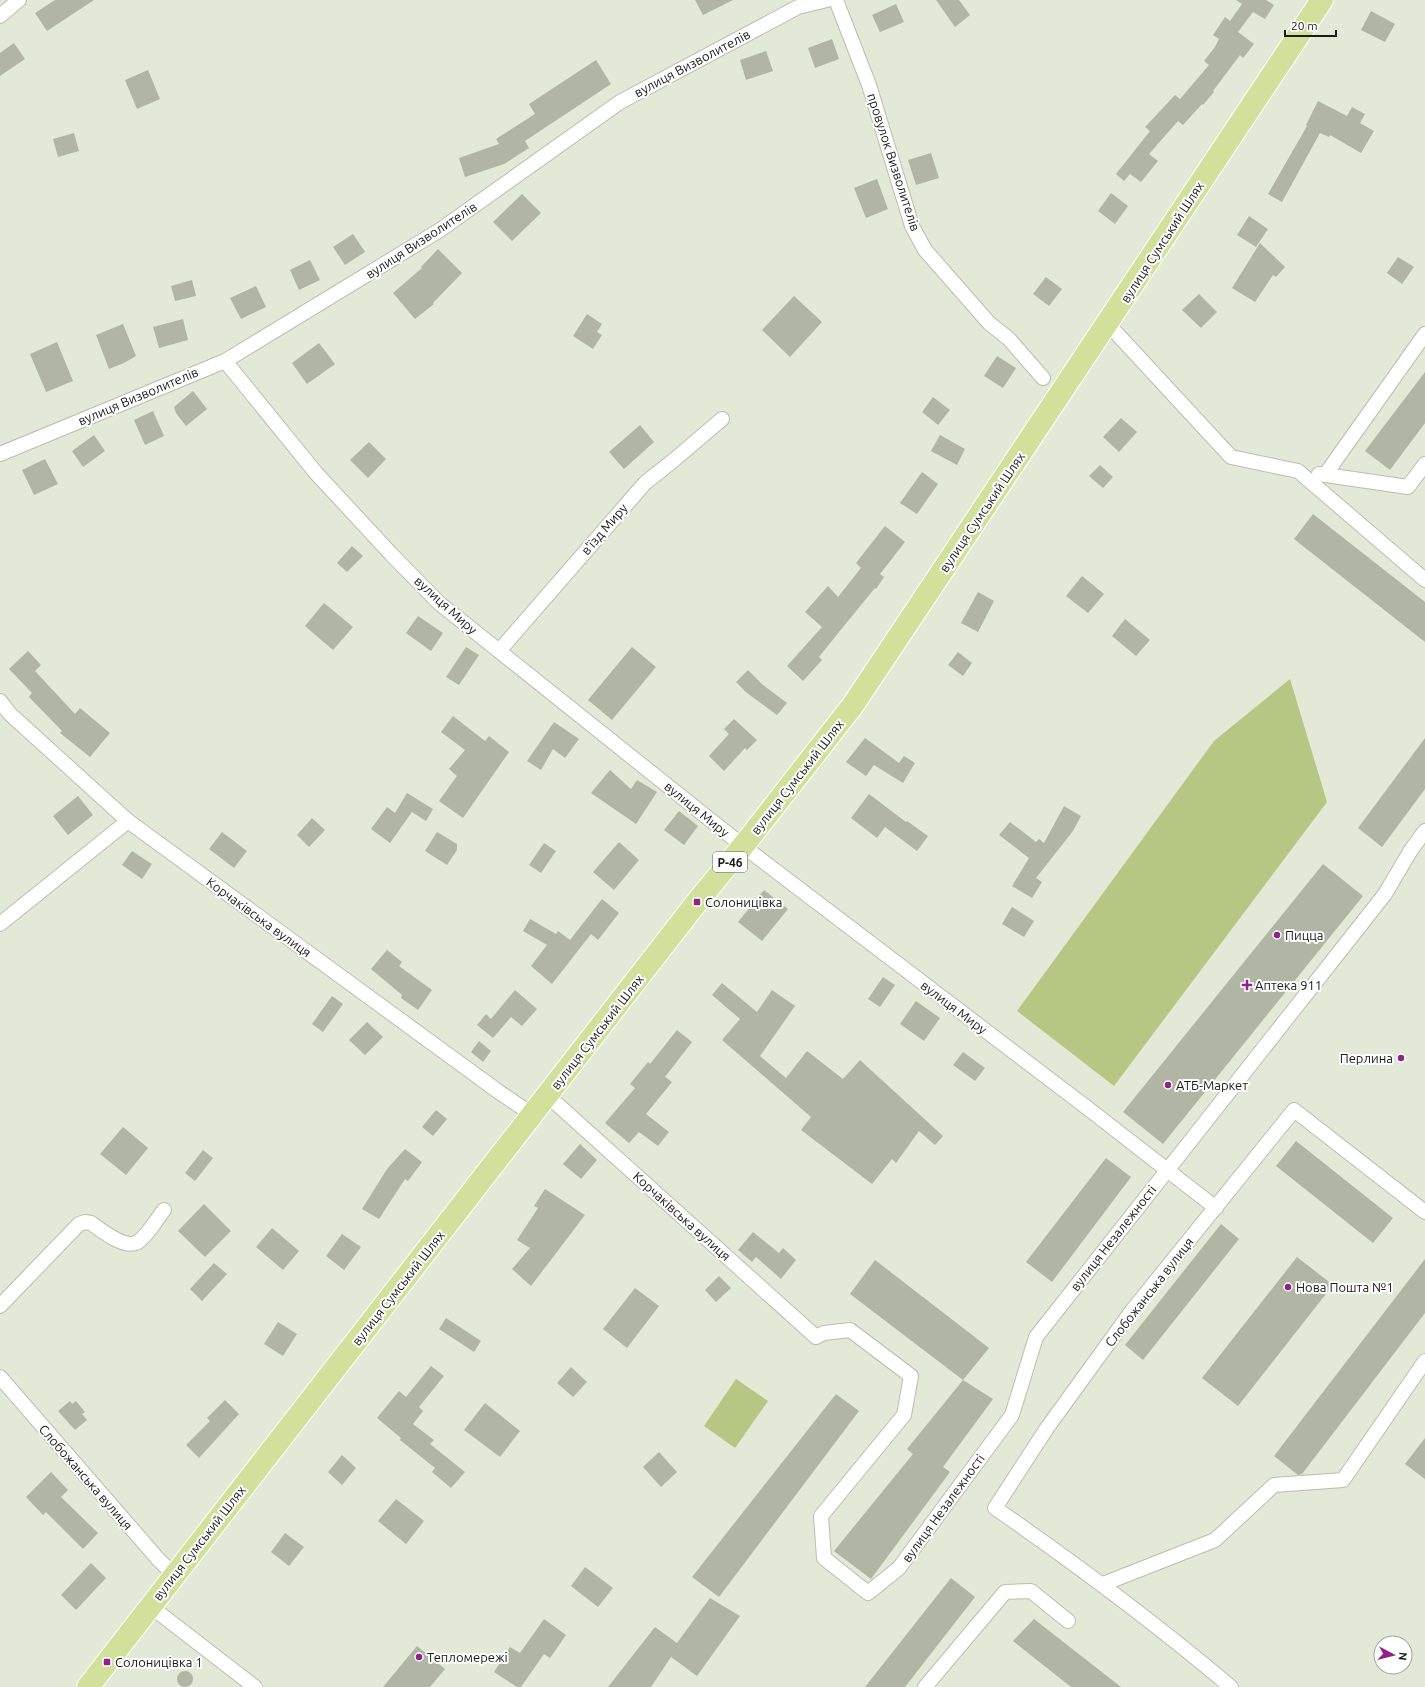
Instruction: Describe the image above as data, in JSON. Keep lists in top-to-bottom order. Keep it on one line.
{"streets":{"main road":["вулиця Сумський Шлях","Р-46"],"street":["вулиця Визволителів","провулок Визволителів","в'їзд Миру","вулиця Миру","Корчаківська вулиця","вулиця Незалежності","Слобожанська вулиця"]},"crossings":[["вулиця Визволителів","вулиця Миру"],["вулиця Сумський Шлях","вулиця Миру"],["вулиця Сумський Шлях","Корчаківська вулиця"],["вулиця Сумський Шлях","Слобожанська вулиця"],["в'їзд Миру","вулиця Миру"],["вулиця Миру","вулиця Незалежності"],["вулиця Миру","Слобожанська вулиця"],["Корчаківська вулиця","вулиця Незалежності"]],"places":{"transit":["Солоницівка","Солоницівка 1"],"other":["Пицца","Перлина","АТБ-Маркет","Нова Пошта №1","Тепломережі"],"health":["Аптека 911"]},"scale_bar":"20 m","north":"right"}
